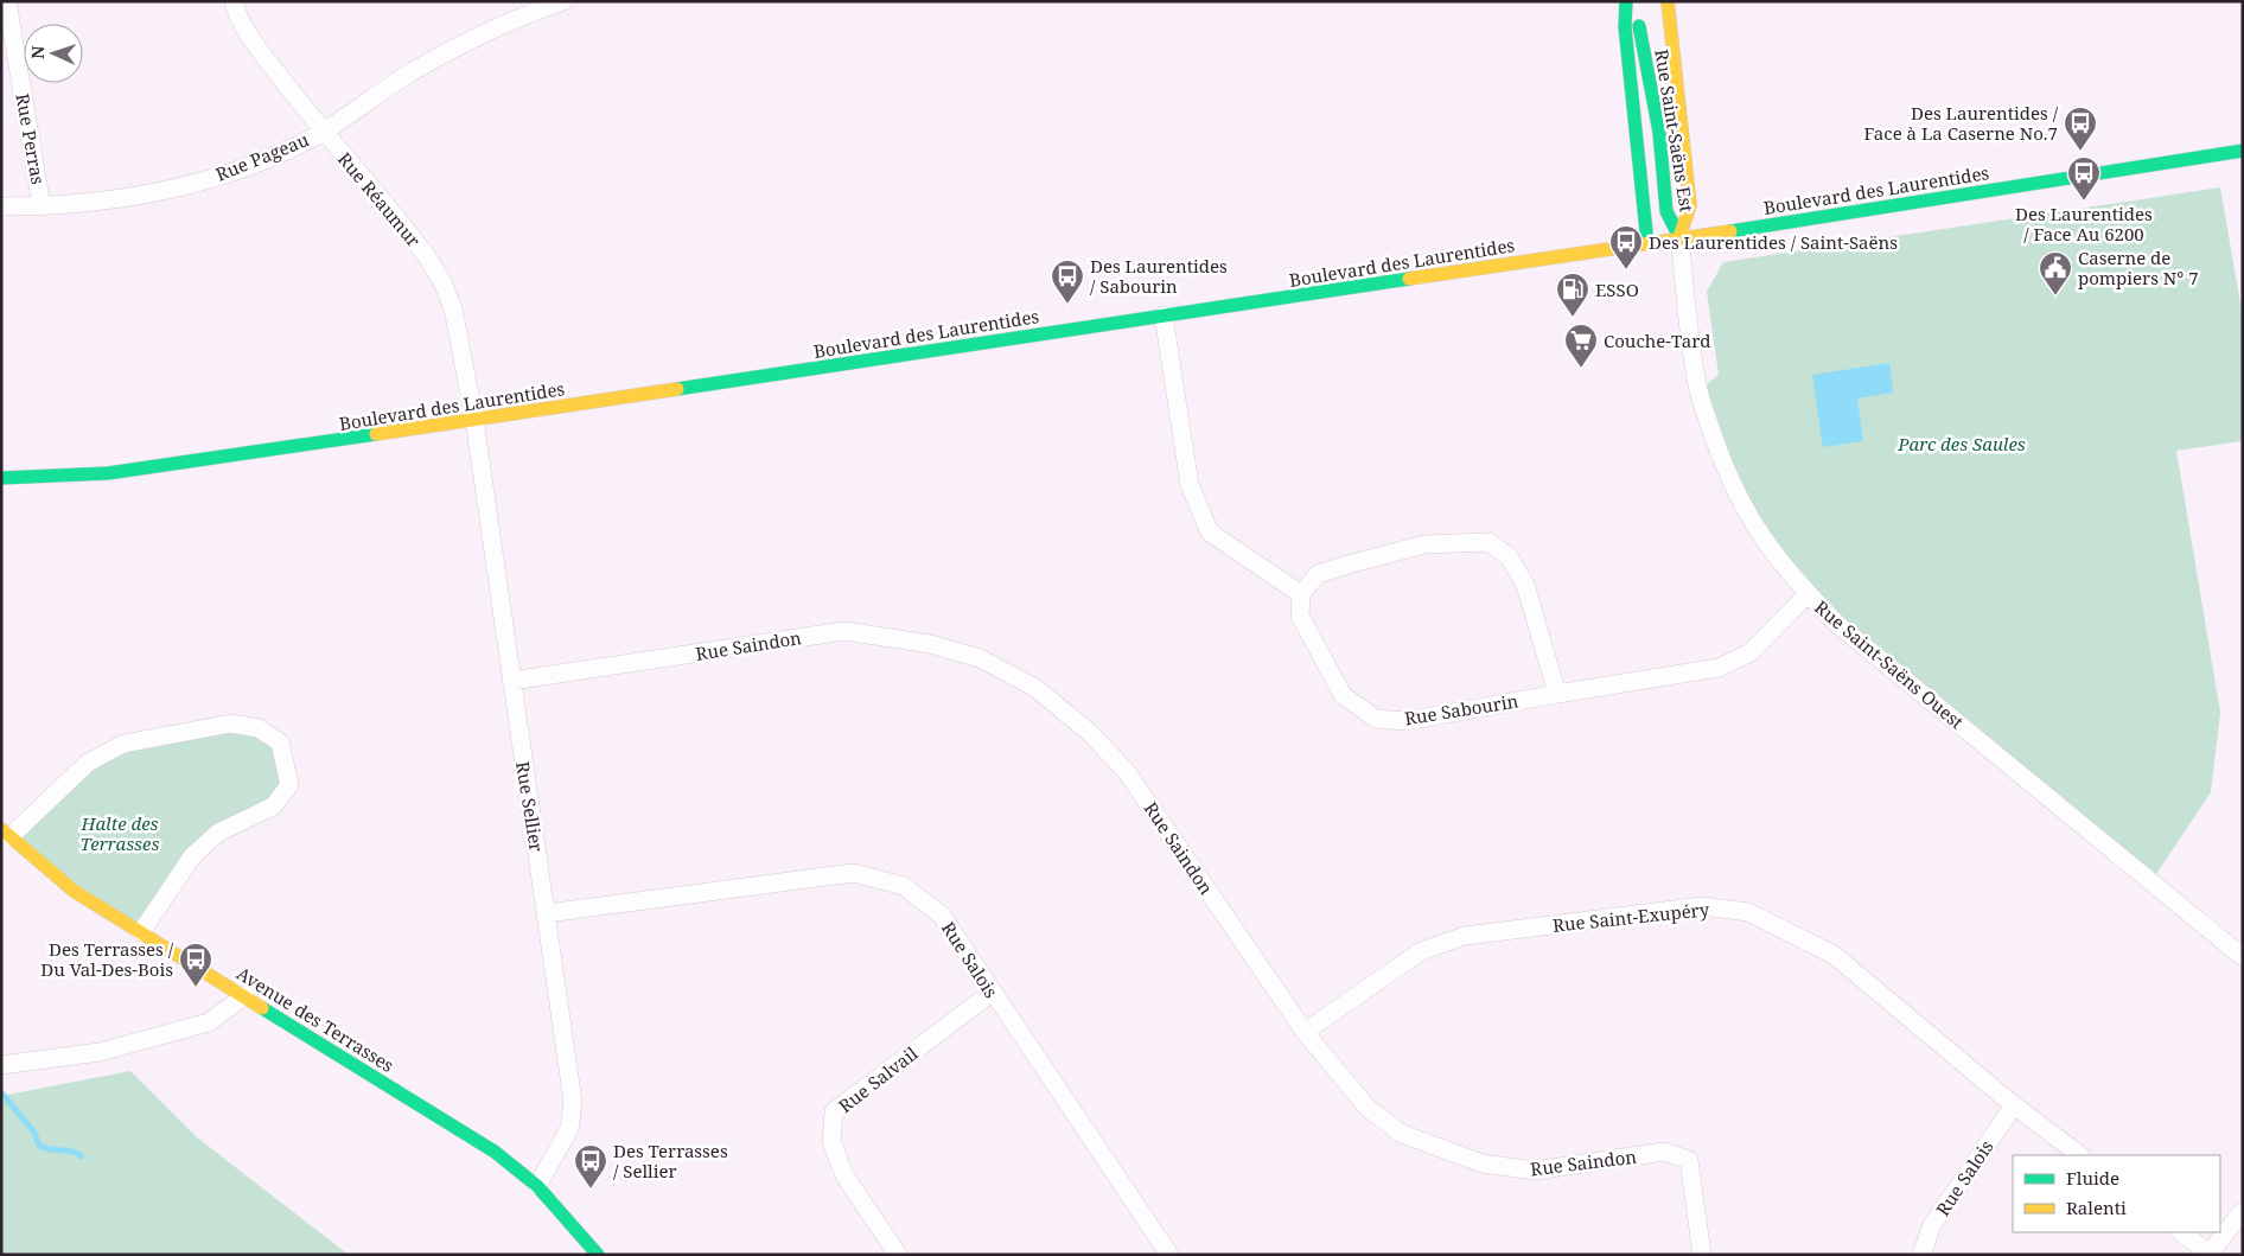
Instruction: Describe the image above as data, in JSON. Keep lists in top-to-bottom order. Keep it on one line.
{"streets":{"street":["Rue Saint-Saëns Est","Rue Perras","Rue Pageau","Boulevard des Laurentides","Rue Réaumur","Rue Saindon","Rue Saint-Saëns Ouest","Rue Sabourin","Rue Sellier","Rue Saint-Exupéry","Rue Salois","Avenue des Terrasses","Rue Salvail"]},"crossings":[["Rue Saint-Saëns Est","Boulevard des Laurentides"],["Rue Saint-Saëns Est","Rue Saint-Saëns Ouest"],["Rue Perras","Rue Pageau"],["Rue Pageau","Rue Réaumur"],["Boulevard des Laurentides","Rue Réaumur"],["Boulevard des Laurentides","Rue Saint-Saëns Ouest"],["Boulevard des Laurentides","Rue Sellier"],["Rue Réaumur","Rue Sellier"],["Rue Saindon","Rue Sellier"],["Rue Saindon","Rue Saint-Exupéry"],["Rue Saint-Saëns Ouest","Rue Sabourin"],["Rue Sellier","Rue Salois"],["Rue Sellier","Avenue des Terrasses"],["Rue Saint-Exupéry","Rue Salois"],["Rue Salois","Rue Salvail"]],"parks":["Parc des Saules","Halte des Terrasses"],"places":{"bus stop":["Des Laurentides / Face à La Caserne No.7","Des Laurentides / Face Au 6200","Des Laurentides / Saint-Saëns","Des Laurentides / Sabourin","Des Terrasses / Du Val-Des-Bois","Des Terrasses / Sellier"],"public building":["Caserne de pompiers N° 7"],"fuel station":["ESSO"],"supermarket":["Couche-Tard"]},"legend":["Fluide","Ralenti"],"north":"left"}
